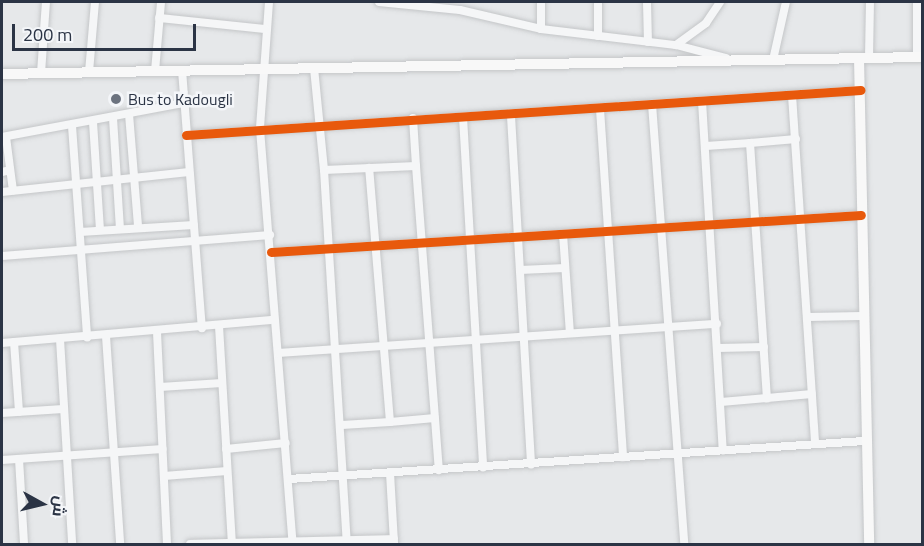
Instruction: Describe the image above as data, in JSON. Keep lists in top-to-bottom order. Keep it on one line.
{"places":["Bus to Kadougli"],"scale_bar":"200 m","north":"right"}
